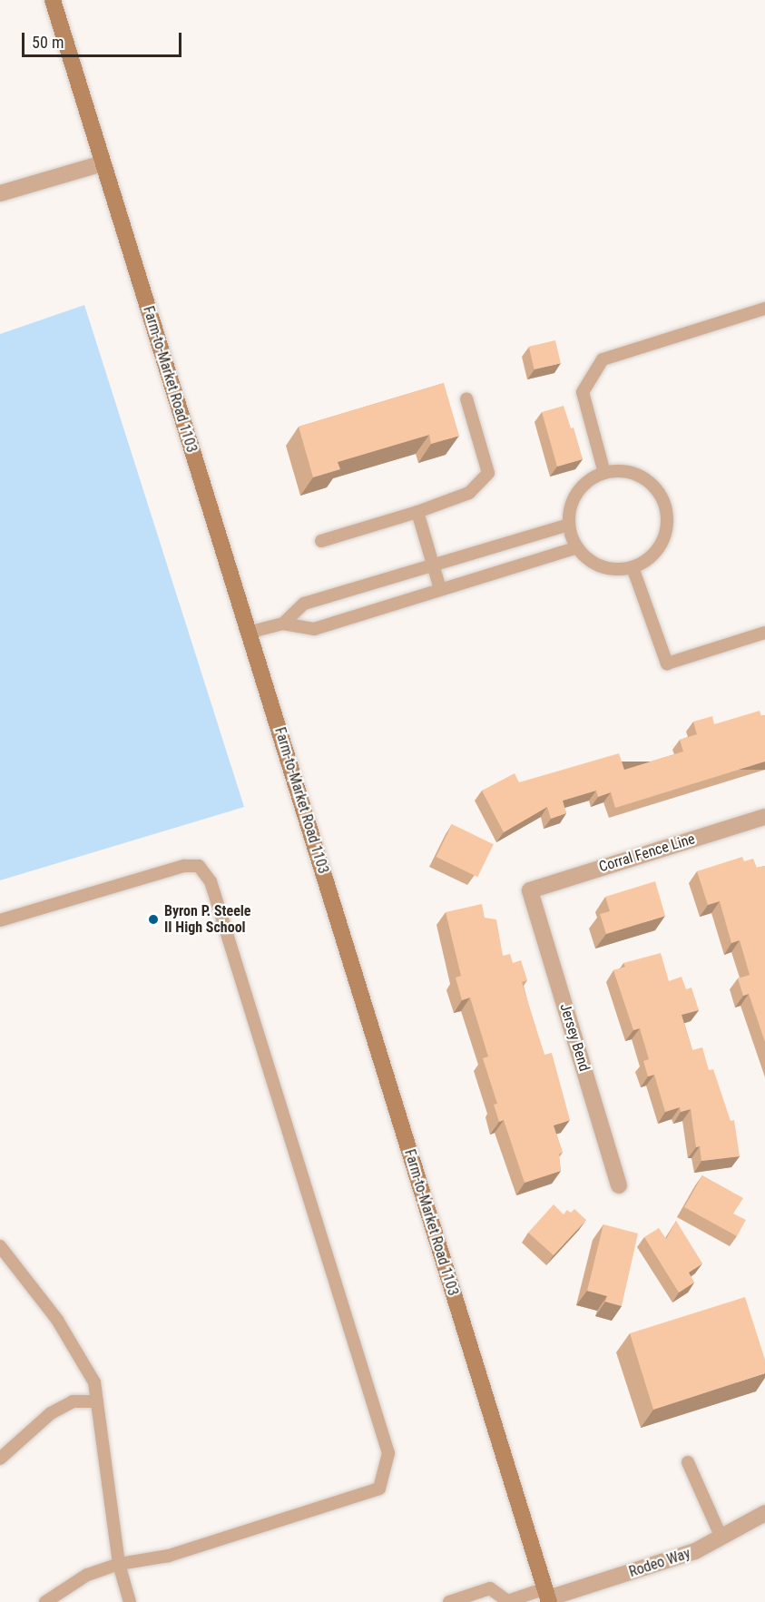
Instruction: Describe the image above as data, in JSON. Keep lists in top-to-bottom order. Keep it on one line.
{"streets":{"main road":["Farm-to-Market Road 1103"],"street":["Corral Fence Line","Jersey Bend","Rodeo Way"]},"crossings":[["Farm-to-Market Road 1103","Rodeo Way"],["Corral Fence Line","Jersey Bend"]],"places":["Byron P. Steele II High School"],"scale_bar":"50 m"}
